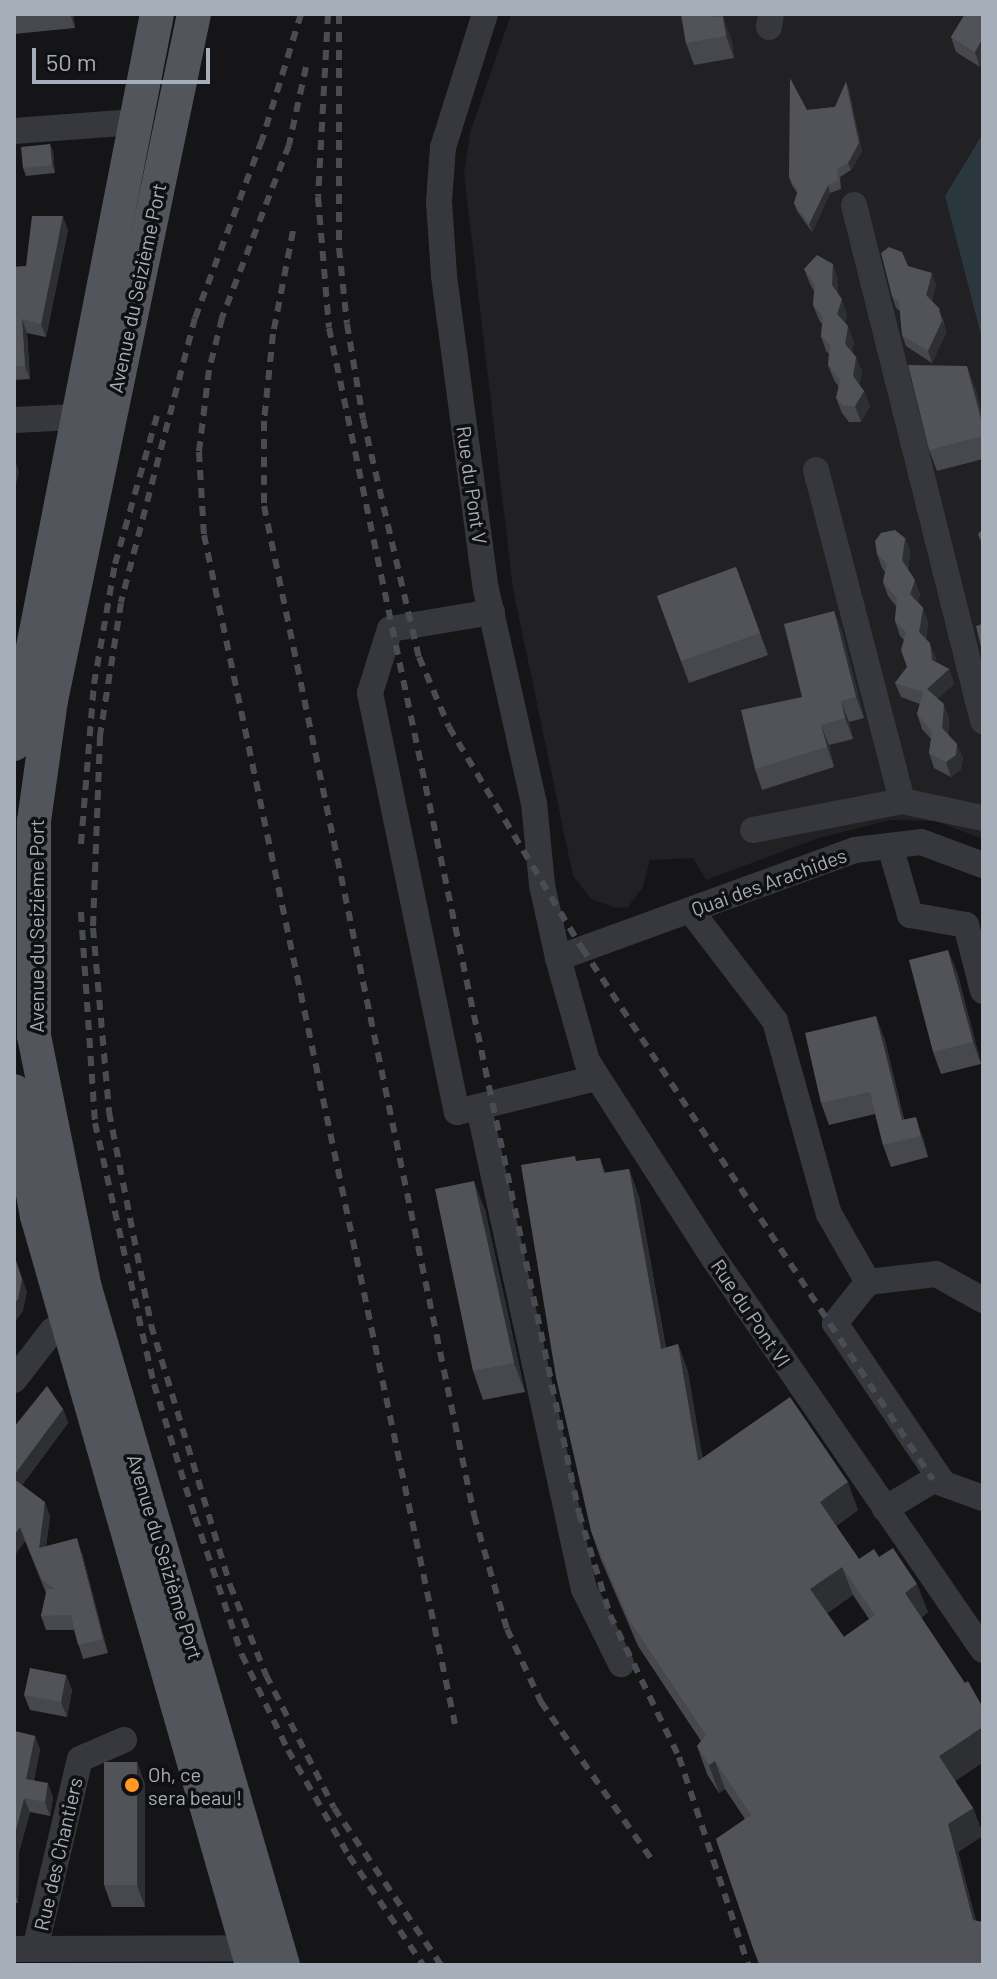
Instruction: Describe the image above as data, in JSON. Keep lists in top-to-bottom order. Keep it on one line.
{"streets":{"main road":["Avenue du Seizième Port"],"street":["Rue du Pont V","Quai des Arachides","Rue du Pont VI","Rue des Chantiers"]},"crossings":[["Avenue du Seizième Port","Rue des Chantiers"],["Rue du Pont V","Quai des Arachides"],["Rue du Pont V","Rue du Pont VI"],["Quai des Arachides","Rue du Pont VI"]],"places":["Oh, ce sera beau !"],"scale_bar":"50 m"}
